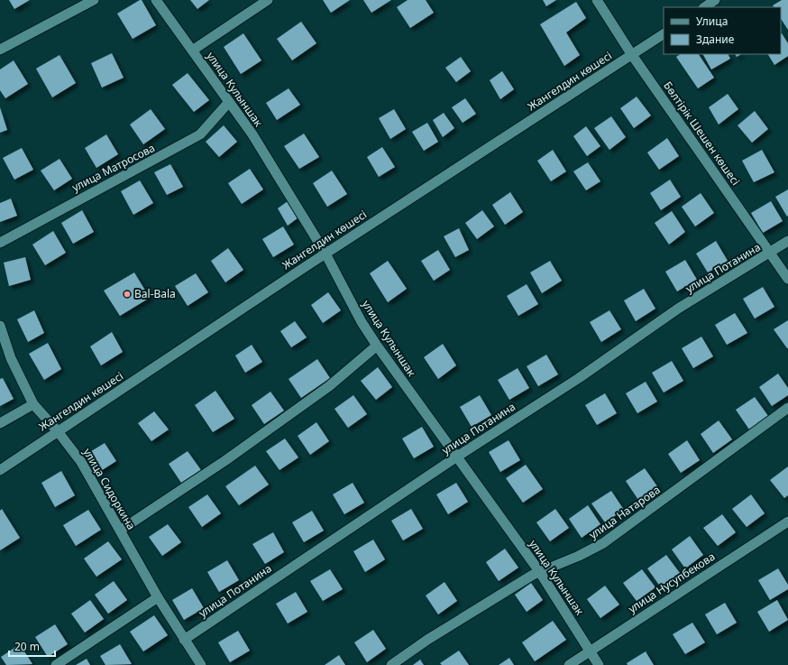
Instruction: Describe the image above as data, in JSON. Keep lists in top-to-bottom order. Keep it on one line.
{"streets":{"street":["Жангелдин көшесі","улица Кулыншак","Бөлтірік Шешен көшесі","улица Матросова","улица Потанина","улица Сидоркина","улица Натарова","улица Нусупбекова"]},"crossings":[["Жангелдин көшесі","улица Кулыншак"],["Жангелдин көшесі","Бөлтірік Шешен көшесі"],["Жангелдин көшесі","улица Сидоркина"],["улица Кулыншак","улица Матросова"],["улица Кулыншак","улица Потанина"],["улица Кулыншак","улица Натарова"],["улица Кулыншак","улица Нусупбекова"],["Бөлтірік Шешен көшесі","улица Потанина"],["улица Потанина","улица Сидоркина"]],"places":["Bal-Bala"],"legend":["Улица","Здание"],"scale_bar":"20 m"}
